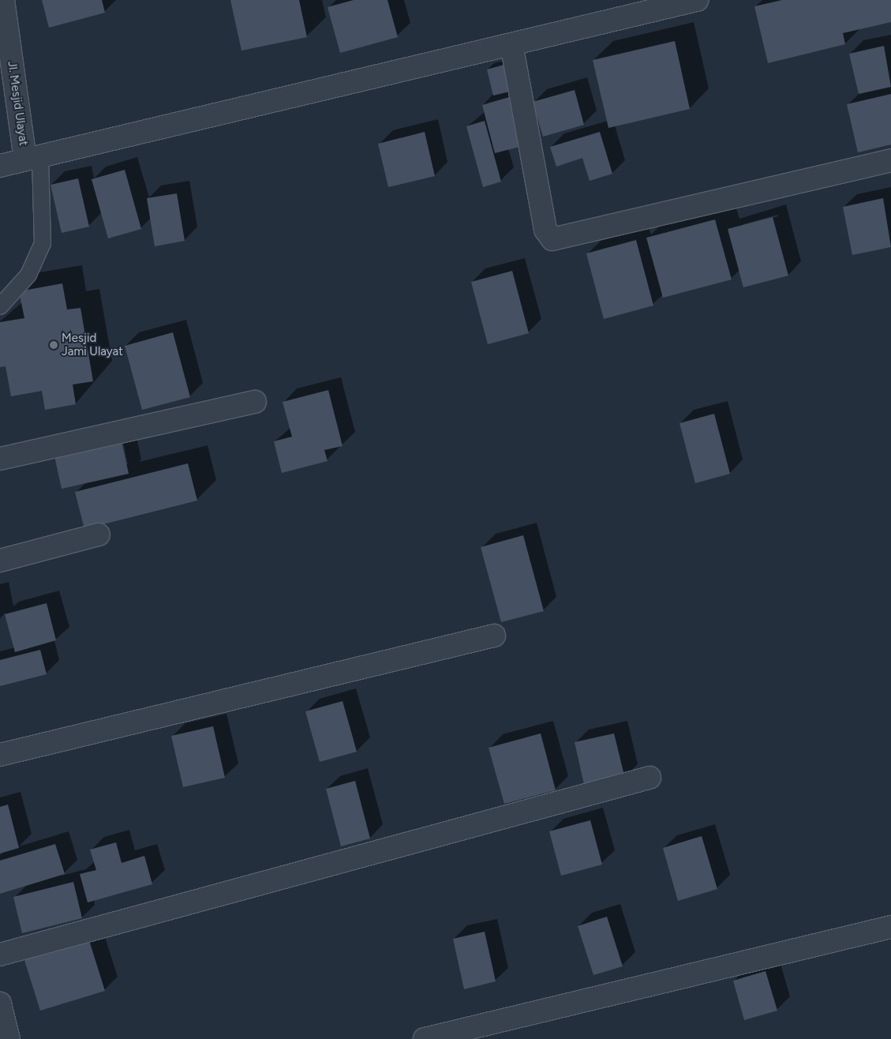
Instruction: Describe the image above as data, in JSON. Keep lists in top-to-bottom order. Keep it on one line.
{"streets":{"street":["Jl. Mesjid Ulayat"]},"places":["Mesjid Jami Ulayat"]}
